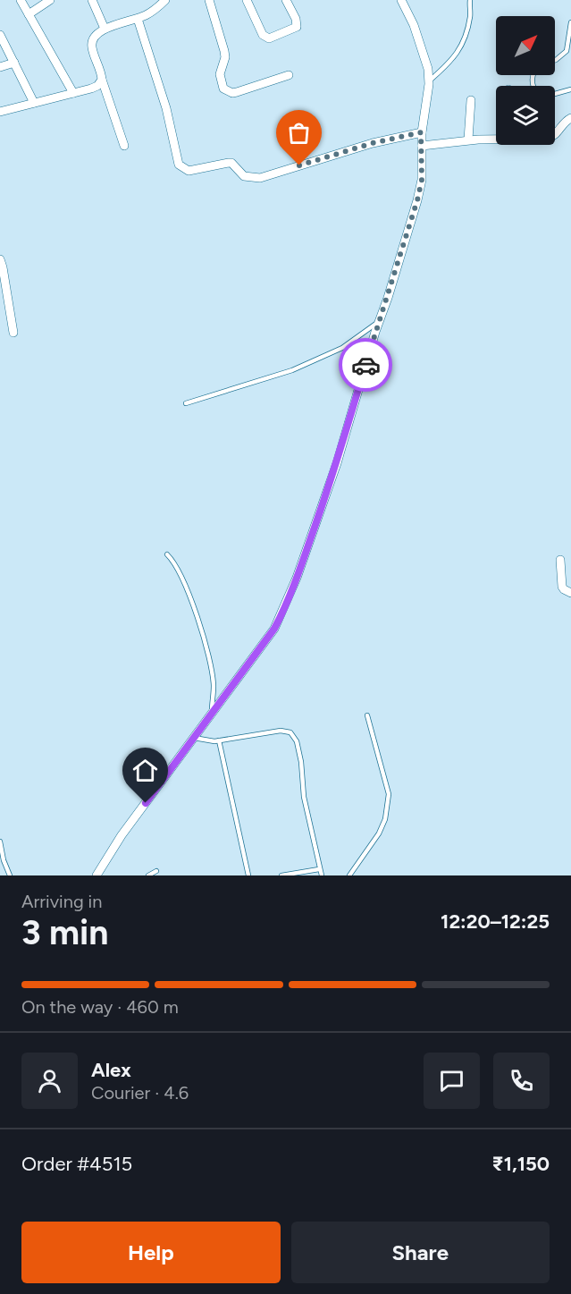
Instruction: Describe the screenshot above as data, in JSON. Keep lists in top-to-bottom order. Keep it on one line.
{"north":"top right","page":{"heading":["3 min","Arriving in","12:20–12:25"],"panel":["Alex","Courier · 4.6","Order #4515","₹1,150"],"bar":"On the way · 460 m","buttons":["Help","Share"]}}
